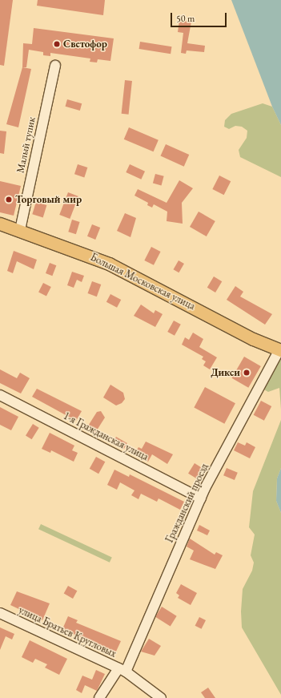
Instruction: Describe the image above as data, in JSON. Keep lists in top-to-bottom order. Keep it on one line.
{"streets":{"main road":["Большая Московская улица"],"street":["Малый тупик","1-я Гражданская улица","Гражданский проезд","улица Братьев Кругловых"]},"crossings":[["Малый тупик","Большая Московская улица"],["Большая Московская улица","Гражданский проезд"],["1-я Гражданская улица","Гражданский проезд"],["Гражданский проезд","улица Братьев Кругловых"]],"places":["Светофор","Торговый мир","Дикси"],"scale_bar":"50 m"}
